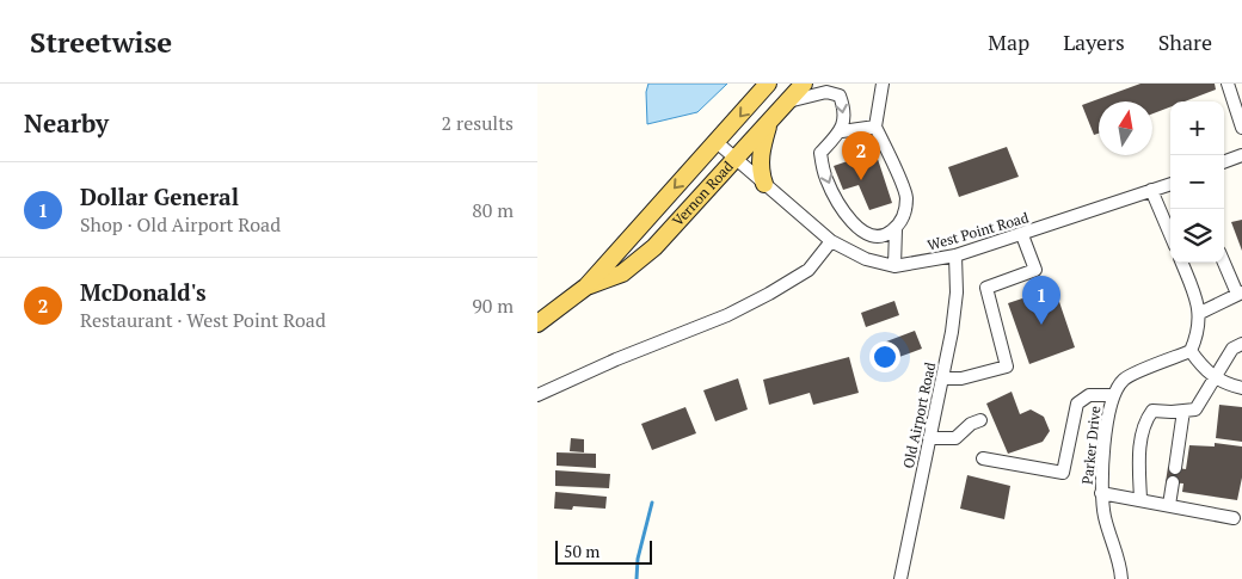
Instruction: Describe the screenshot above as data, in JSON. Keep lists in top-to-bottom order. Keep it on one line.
{"streets":{"main road":["Vernon Road"],"street":["West Point Road","Old Airport Road","Parker Drive"]},"crossings":[["Vernon Road","West Point Road"],["West Point Road","Old Airport Road"]],"scale_bar":"50 m","north":"top","page":{"header":"Streetwise","nav":["Map","Layers","Share"],"heading":["Nearby","2 results"],"map_buttons":["+","−"],"pins":["2","1"],"list":[{"mark":"1","name":"Dollar General","note":"Shop · Old Airport Road","value":"80 m"},{"mark":"2","name":"McDonald's","note":"Restaurant · West Point Road","value":"90 m"}],"scale":"50 m"}}
